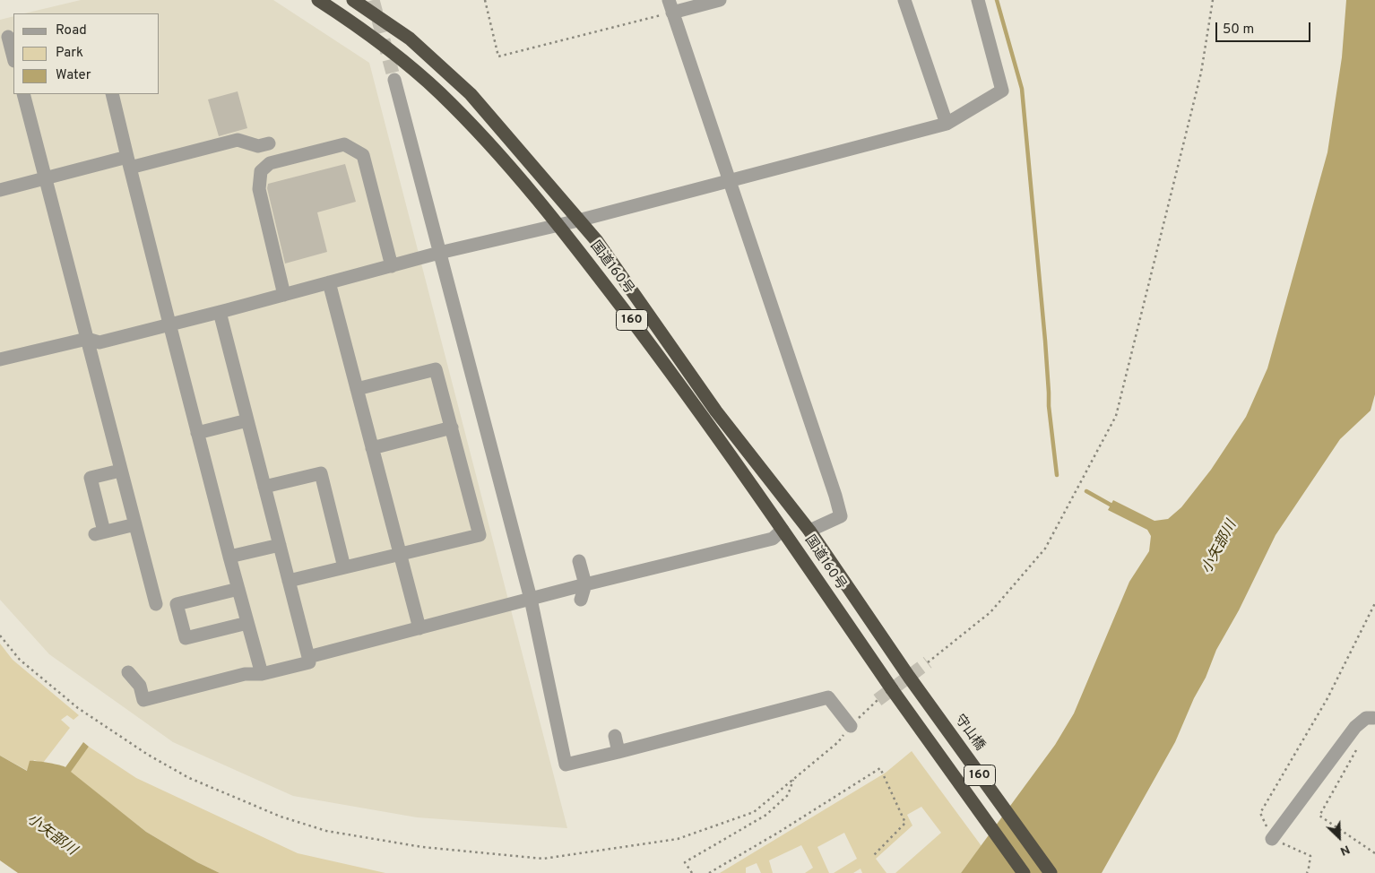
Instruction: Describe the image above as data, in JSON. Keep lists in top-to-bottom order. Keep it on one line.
{"streets":{"highway":["国道160号","160","守山橋"]},"crossings":[["国道160号","守山橋"]],"water":["小矢部川"],"legend":["Road","Park","Water"],"scale_bar":"50 m","north":"bottom right"}
